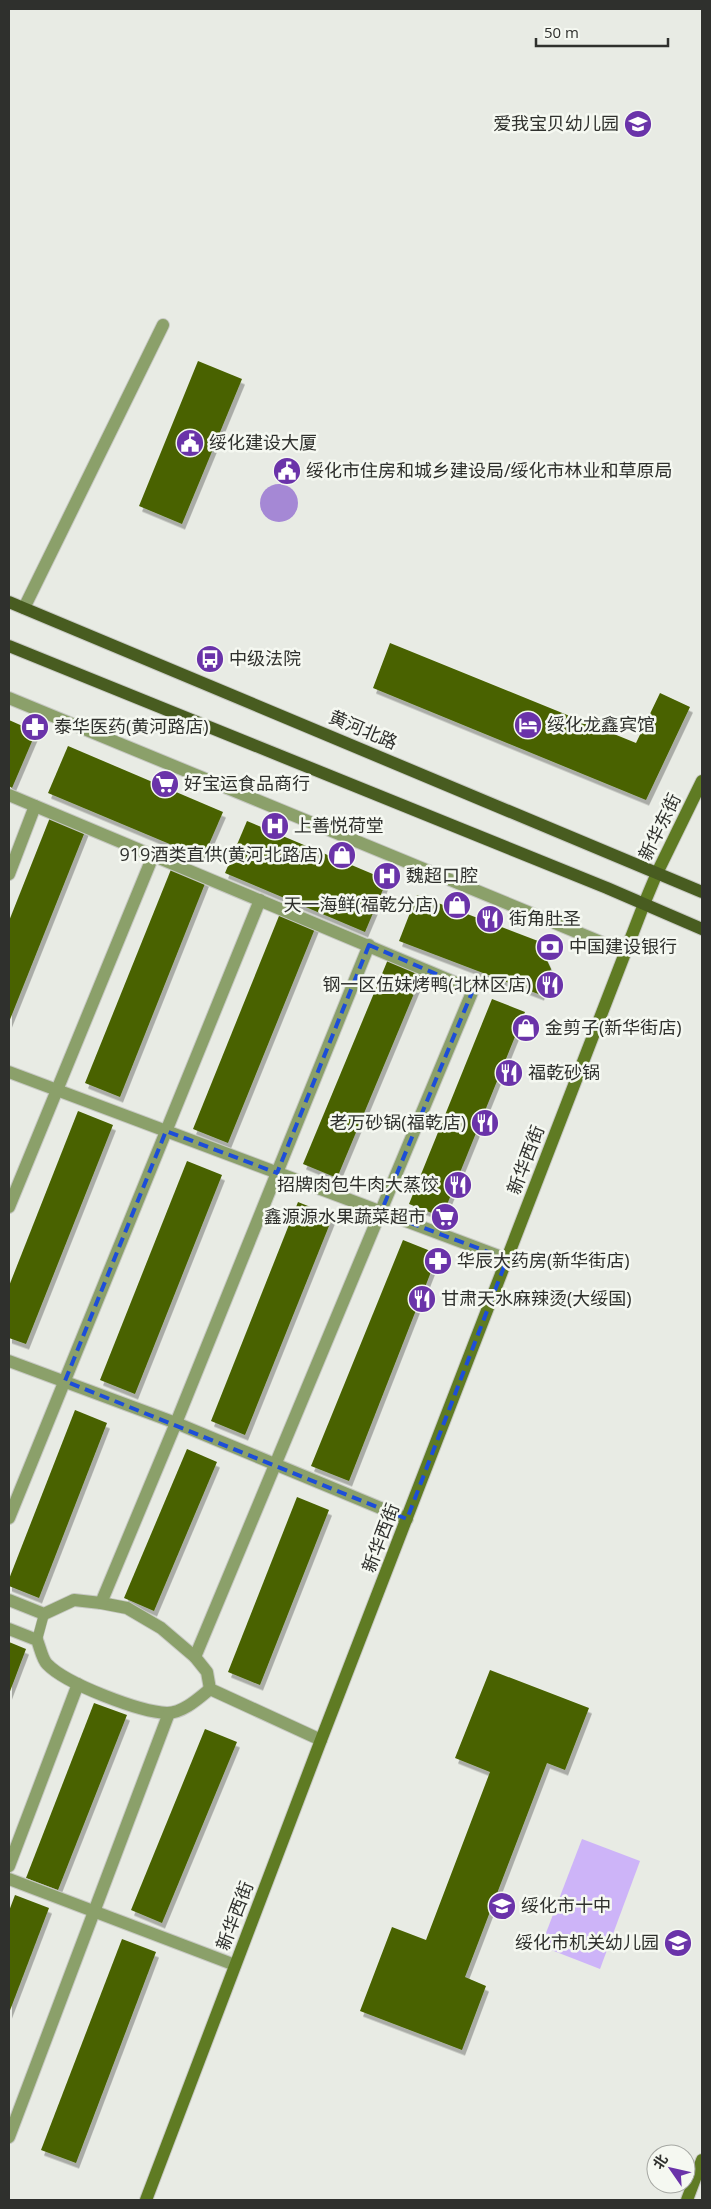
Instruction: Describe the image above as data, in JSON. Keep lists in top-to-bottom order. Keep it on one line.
{"streets":{"main road":["黄河北路","新华东街","新华西街"]},"crossings":[["黄河北路","新华东街"],["新华东街","新华西街"]],"places":{"school or university":["爱我宝贝幼儿园","绥化市十中","绥化市机关幼儿园"],"public building":["绥化建设大厦","绥化市住房和城乡建设局/绥化市林业和草原局"],"bus stop":["中级法院"],"hotel":["绥化龙鑫宾馆"],"pharmacy":["泰华医药(黄河路店)","华辰大药房(新华街店)"],"supermarket":["好宝运食品商行","鑫源源水果蔬菜超市"],"hospital":["上善悦荷堂","魏超口腔"],"shop":["919酒类直供(黄河北路店)","天一海鲜(福乾分店)","金剪子(新华街店)"],"restaurant":["街角肚圣","钢一区伍妹烤鸭(北林区店)","福乾砂锅","老万砂锅(福乾店)","招牌肉包牛肉大蒸饺","甘肃天水麻辣烫(大绥国)"],"bank":["中国建设银行"]},"scale_bar":"50 m","north":"top left"}
